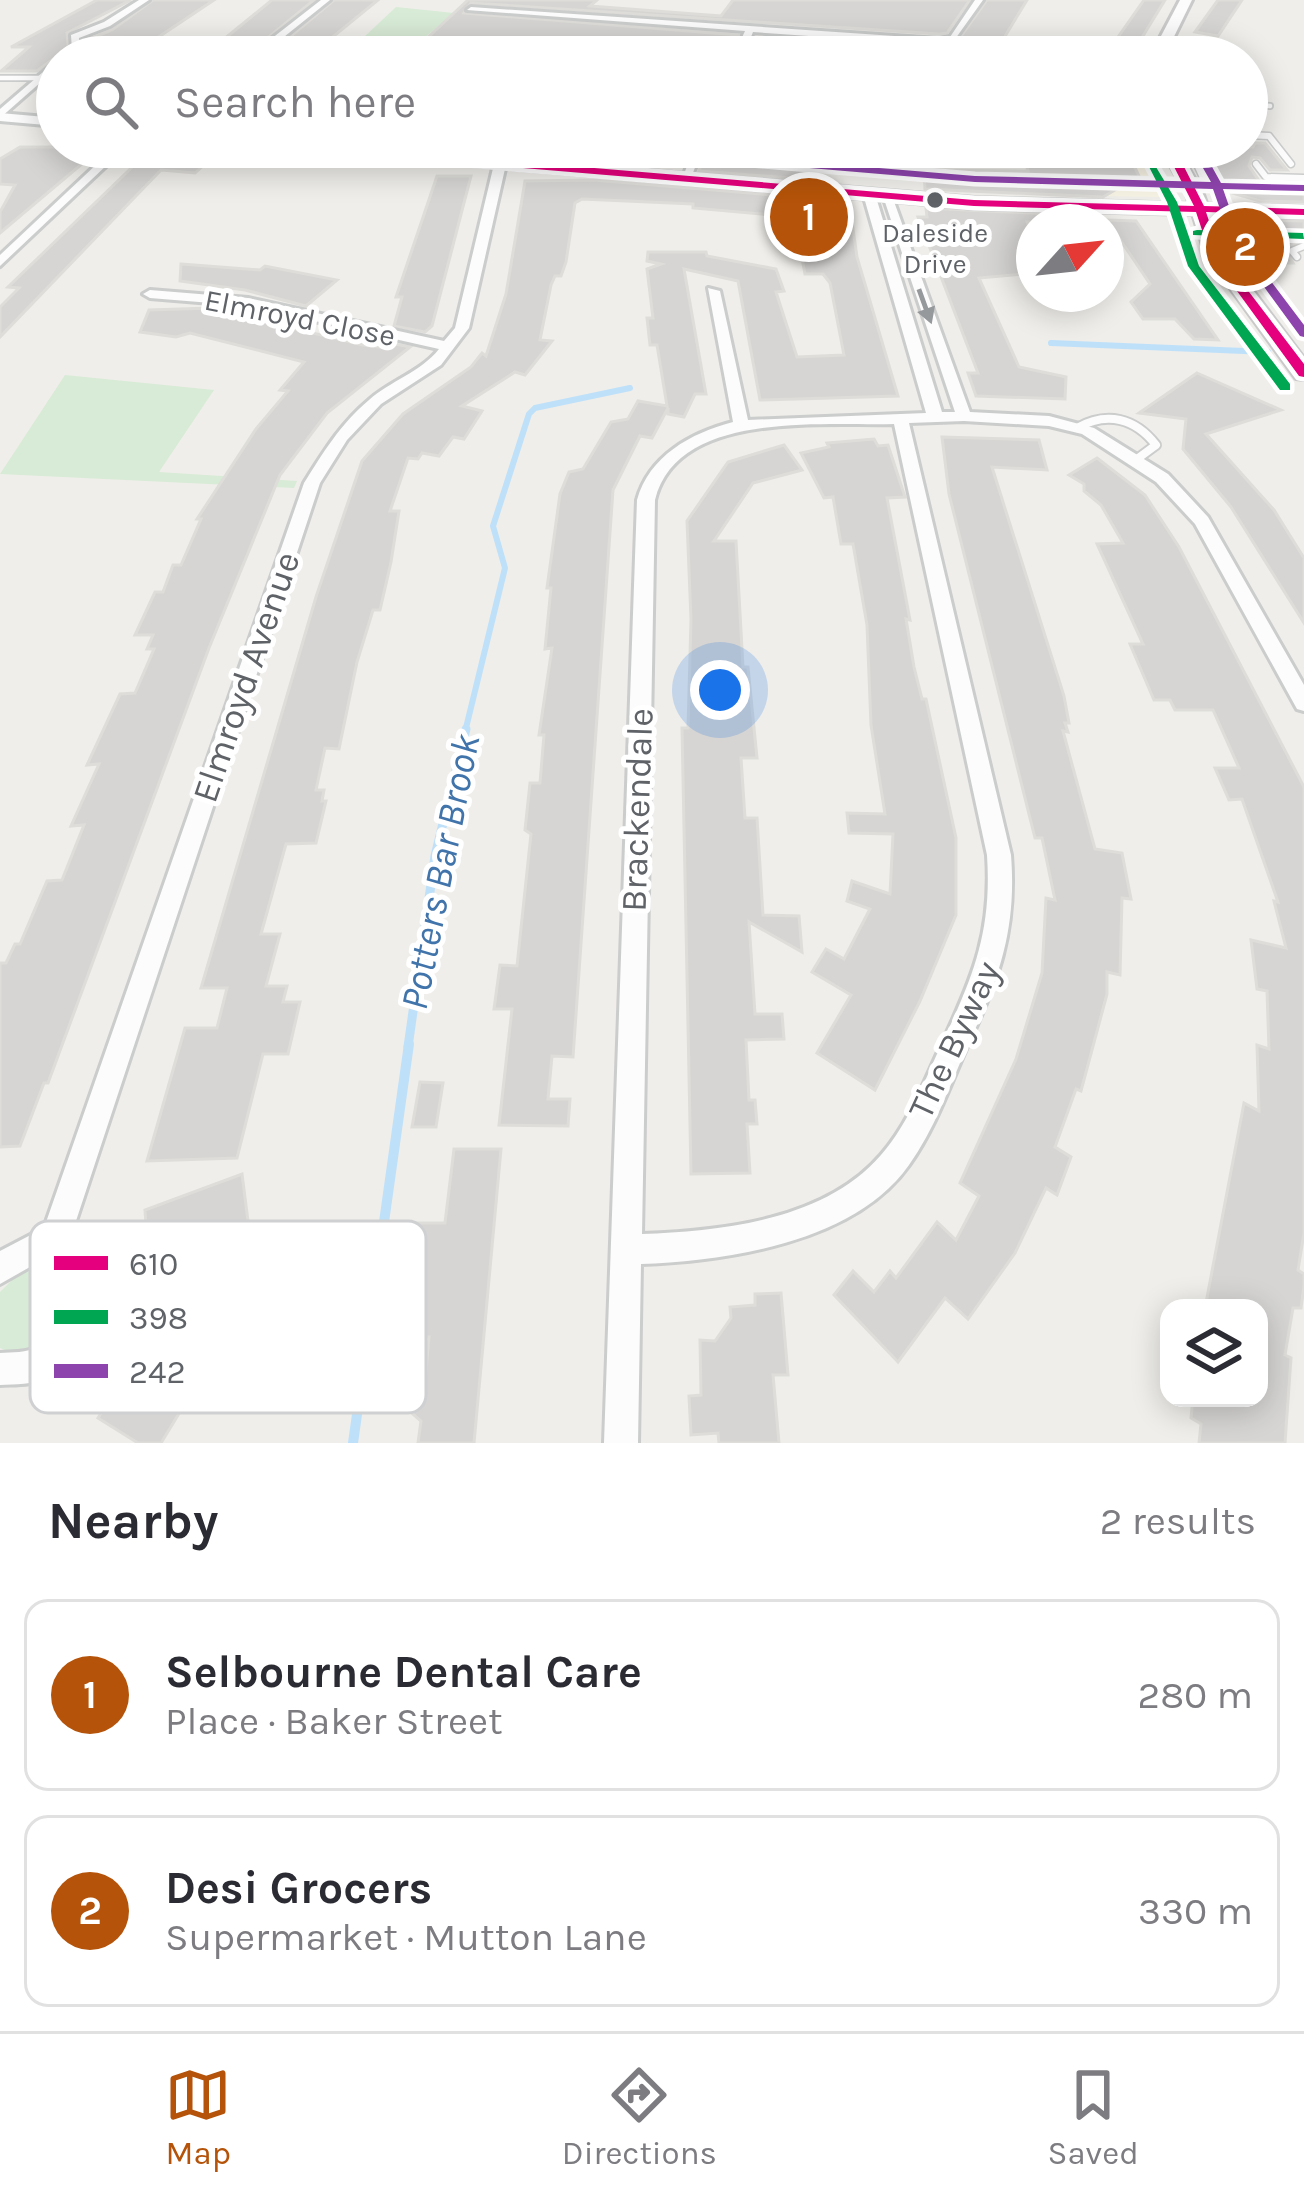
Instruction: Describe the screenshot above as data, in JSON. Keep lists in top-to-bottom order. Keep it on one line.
{"streets":{"street":["Elmroyd Close","Elmroyd Avenue","Brackendale","The Byway"]},"crossings":[["Elmroyd Close","Elmroyd Avenue"],["Brackendale","The Byway"]],"water":["Potters Bar Brook"],"places":["Daleside Drive"],"lines":["transit line 610","transit line 398","transit line 242"],"legend":["610","398","242"],"north":"top right","page":{"search":"Search here","pins":["1","2"],"heading":["Nearby","2 results"],"list":[{"mark":"1","name":"Selbourne Dental Care","note":"Place · Baker Street","value":"280 m"},{"mark":"2","name":"Desi Grocers","note":"Supermarket · Mutton Lane","value":"330 m"}],"nav":["Map","Directions","Saved"]}}
